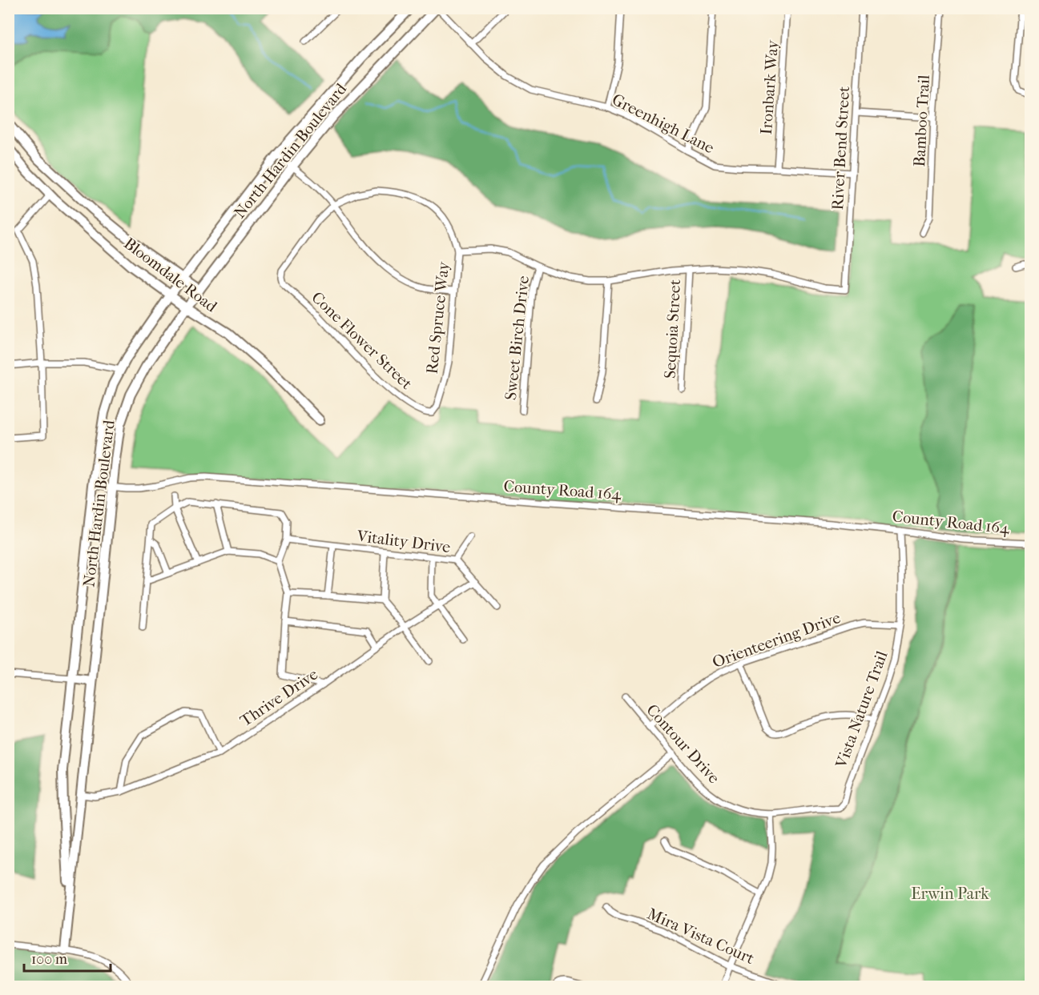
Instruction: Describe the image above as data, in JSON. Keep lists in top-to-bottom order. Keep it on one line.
{"streets":{"street":["Ironbark Way","Bamboo Trail","Greenhigh Lane","River Bend Street","North Hardin Boulevard","Bloomdale Road","Red Spruce Way","Sequoia Street","Sweet Birch Drive","Cone Flower Street","County Road 164","Vitality Drive","Orienteering Drive","Thrive Drive","Vista Nature Trail","Contour Drive","Mira Vista Court"]},"crossings":[["Ironbark Way","Greenhigh Lane"],["Greenhigh Lane","River Bend Street"],["Greenhigh Lane","North Hardin Boulevard"],["River Bend Street","Sequoia Street"],["North Hardin Boulevard","Bloomdale Road"],["North Hardin Boulevard","County Road 164"],["North Hardin Boulevard","Thrive Drive"],["Red Spruce Way","Cone Flower Street"],["County Road 164","Vista Nature Trail"],["Vitality Drive","Thrive Drive"],["Orienteering Drive","Vista Nature Trail"],["Orienteering Drive","Contour Drive"],["Vista Nature Trail","Contour Drive"]],"parks":["Erwin Park"],"scale_bar":"100 m"}
